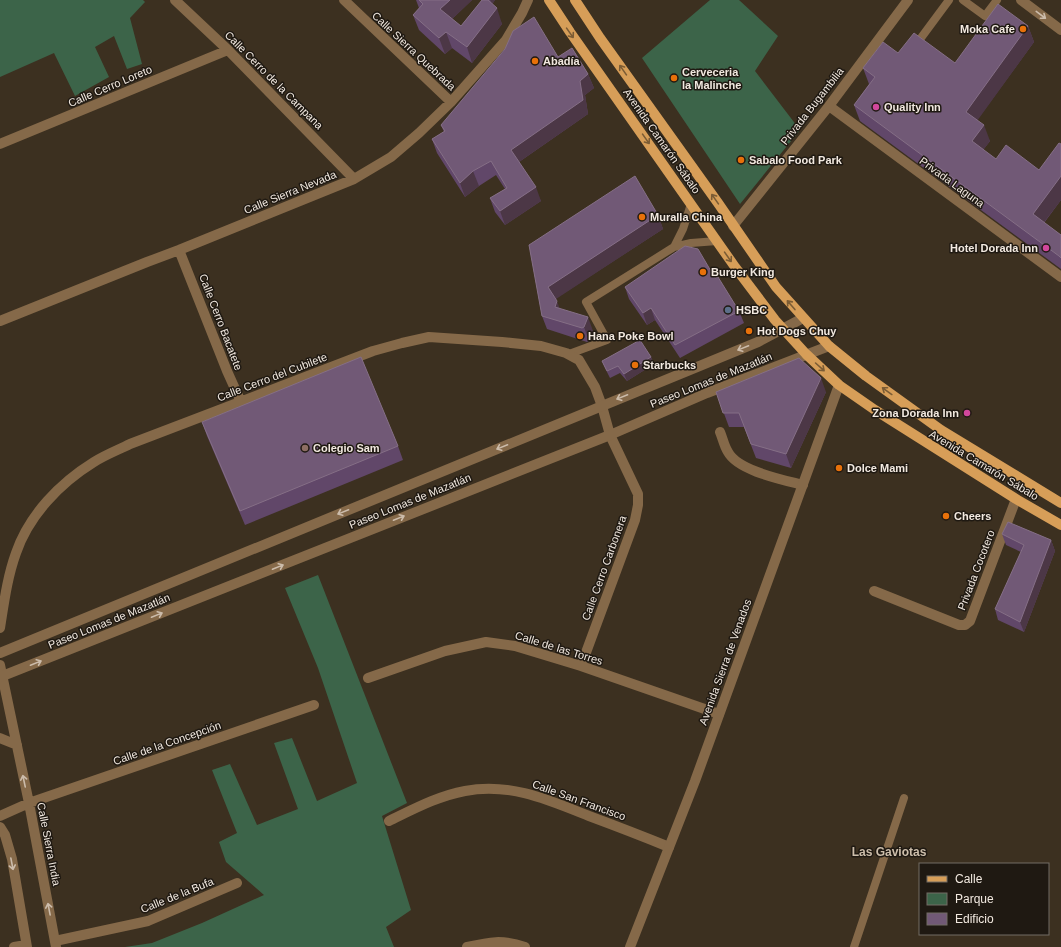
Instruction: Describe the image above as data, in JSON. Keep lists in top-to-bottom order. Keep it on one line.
{"streets":{"main road":["Avenida Camarón Sábalo"],"street":["Calle Sierra Quebrada","Calle Cerro de la Campana","Calle Cerro Loreto","Privada Bugambilia","Privada Laguna","Calle Sierra Nevada","Calle Cerro Bacatete","Calle Cerro del Cubilete","Paseo Lomas de Mazatlán","Calle Cerro Carbonera","Privada Cocotero","Calle de las Torres","Avenida Sierra de Venados","Calle de la Concepción","Calle San Francisco","Calle Sierra India","Calle de la Bufa"]},"crossings":[["Calle Sierra Quebrada","Calle Sierra Nevada"],["Calle Cerro de la Campana","Calle Cerro Loreto"],["Calle Cerro de la Campana","Calle Sierra Nevada"],["Privada Bugambilia","Avenida Camarón Sábalo"],["Privada Bugambilia","Privada Laguna"],["Avenida Camarón Sábalo","Paseo Lomas de Mazatlán"],["Avenida Camarón Sábalo","Privada Cocotero"],["Avenida Camarón Sábalo","Avenida Sierra de Venados"],["Calle Sierra Nevada","Calle Cerro Bacatete"],["Calle Cerro Bacatete","Calle Cerro del Cubilete"],["Calle Cerro del Cubilete","Paseo Lomas de Mazatlán"],["Calle Cerro del Cubilete","Calle Cerro Carbonera"],["Paseo Lomas de Mazatlán","Calle Cerro Carbonera"],["Paseo Lomas de Mazatlán","Calle Sierra India"],["Calle Cerro Carbonera","Calle de las Torres"],["Calle de las Torres","Avenida Sierra de Venados"],["Avenida Sierra de Venados","Calle San Francisco"],["Calle de la Concepción","Calle Sierra India"],["Calle Sierra India","Calle de la Bufa"]],"districts":["Las Gaviotas"],"places":["Moka Cafe","Abadía","Cerveceria la Malinche","Quality Inn","Sabalo Food Park","Muralla China","Hotel Dorada Inn","Burger King","HSBC","Hot Dogs Chuy","Hana Poke Bowl","Starbucks","Zona Dorada Inn","Colegio Sam","Dolce Mami","Cheers"],"legend":["Calle","Parque","Edificio"]}
